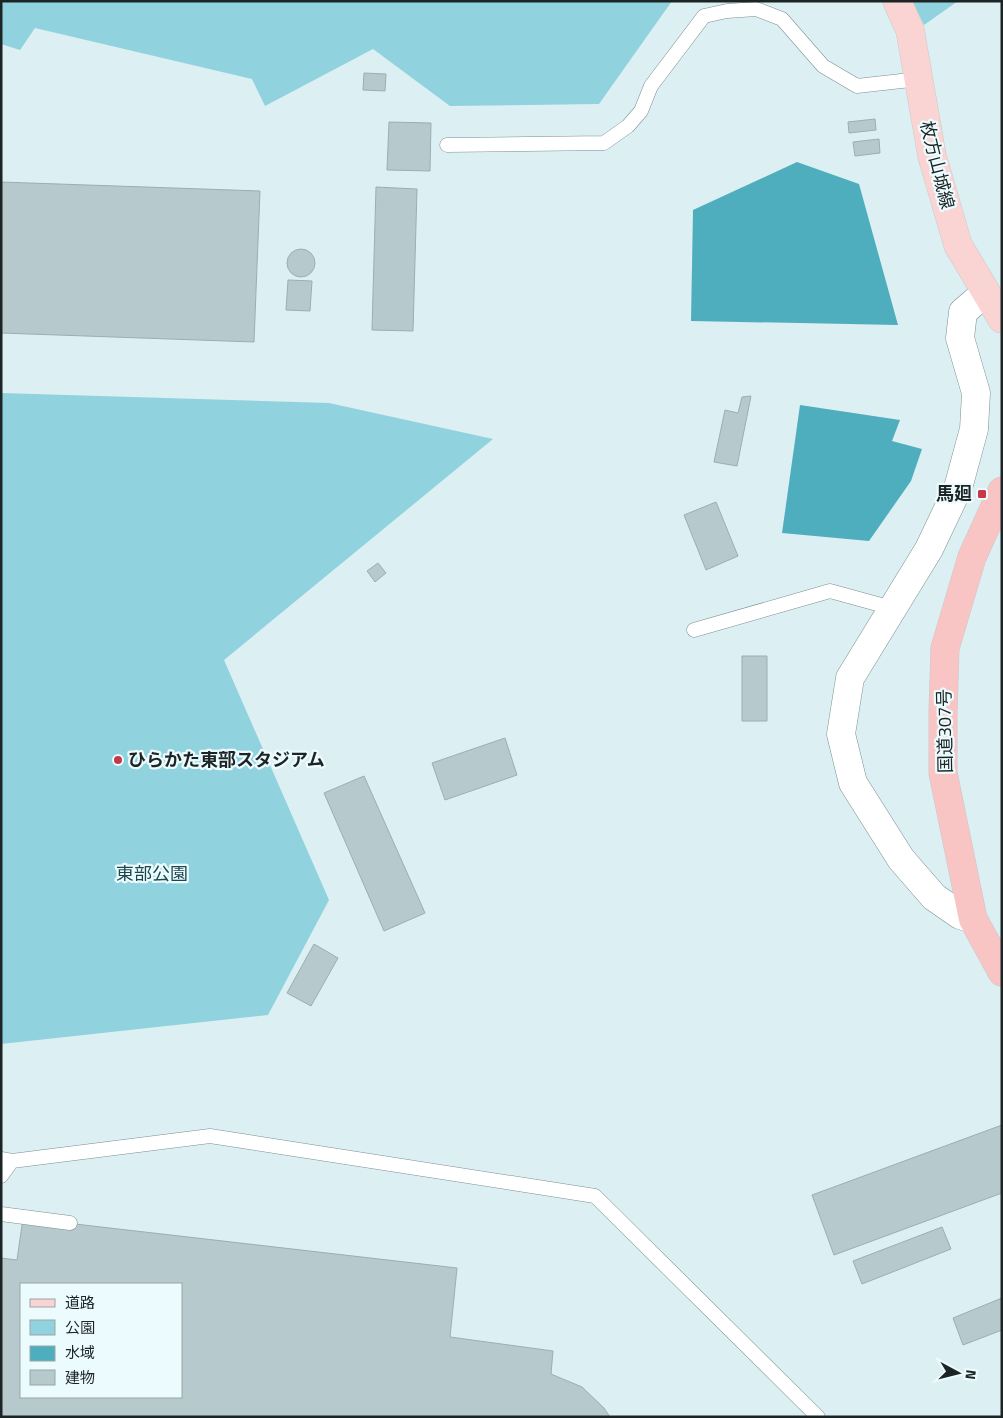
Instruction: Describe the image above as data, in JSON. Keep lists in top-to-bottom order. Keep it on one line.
{"streets":{"highway":["国道307号"],"main road":["枚方山城線"]},"parks":["東部公園"],"places":{"transit":["馬廻"],"other":["ひらかた東部スタジアム"]},"legend":["道路","公園","水域","建物"],"north":"right"}
